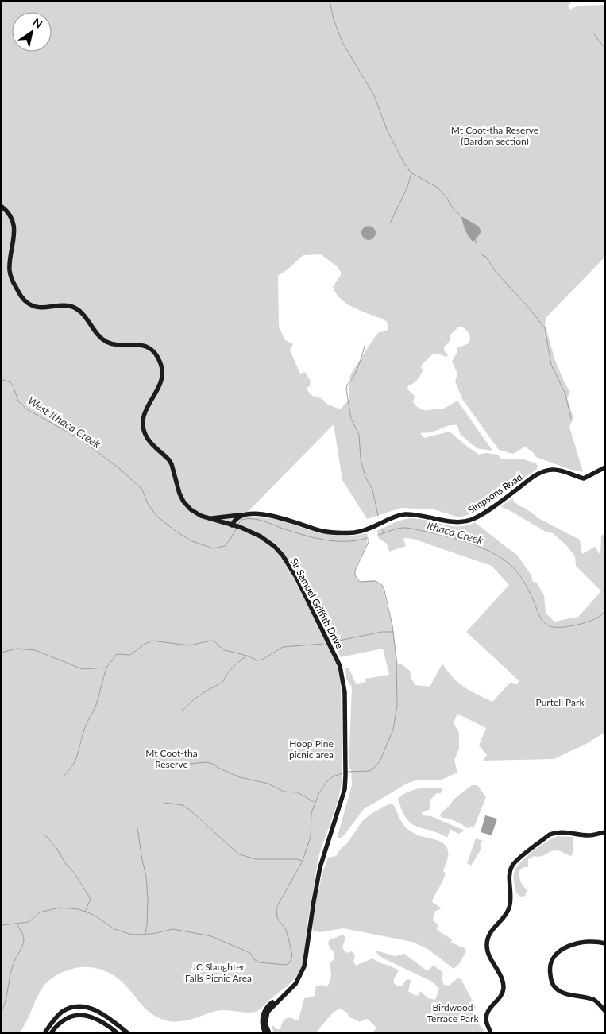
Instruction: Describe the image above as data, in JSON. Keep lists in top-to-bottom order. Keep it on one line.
{"streets":{"main road":["Simpsons Road","Sir Samuel Griffith Drive"]},"crossings":[["Simpsons Road","Sir Samuel Griffith Drive"]],"water":["West Ithaca Creek","Ithaca Creek"],"parks":["Mt Coot-tha Reserve (Bardon section)","Purtell Park","Hoop Pine picnic area","Mt Coot-tha Reserve","JC Slaughter Falls Picnic Area","Birdwood Terrace Park"],"north":"top right"}
